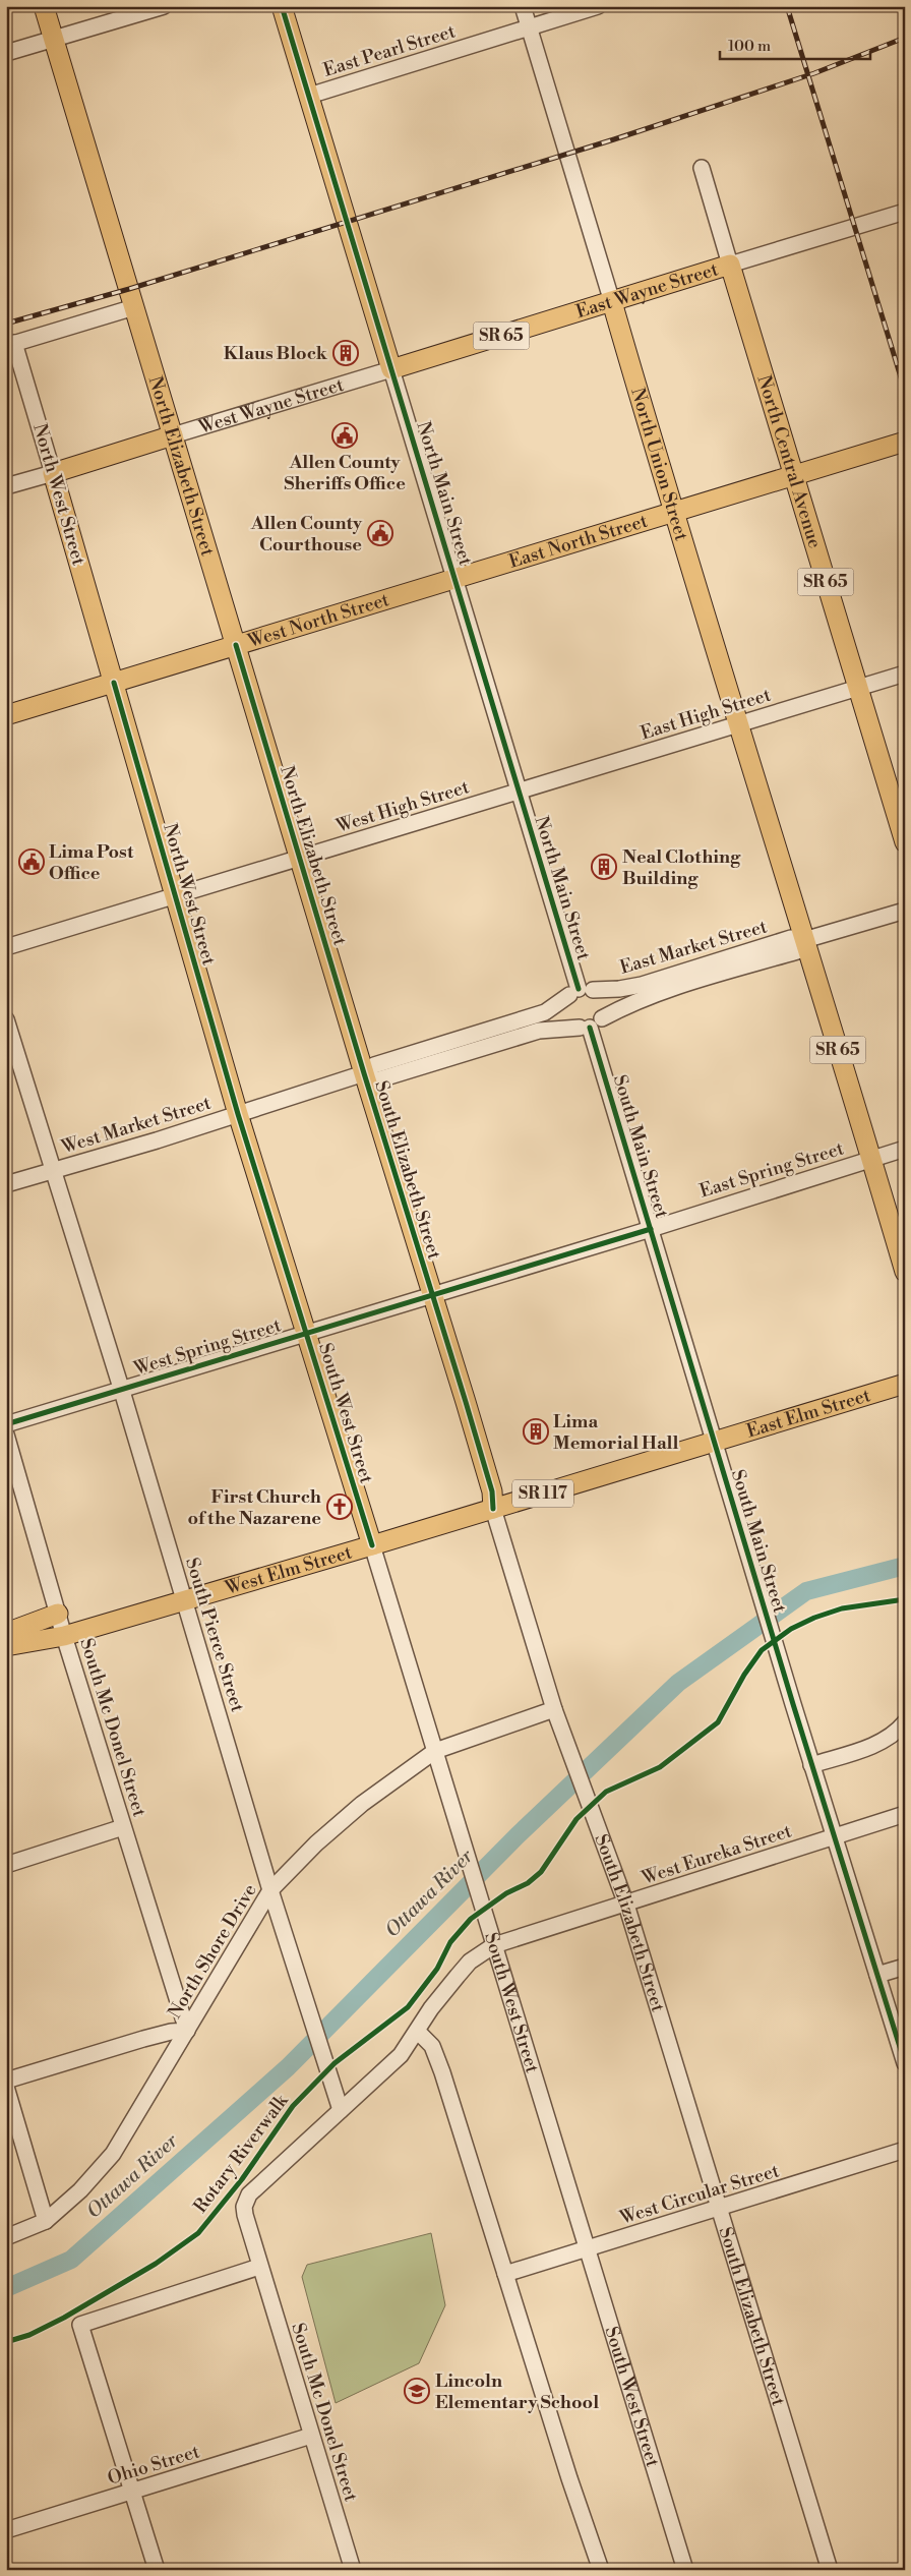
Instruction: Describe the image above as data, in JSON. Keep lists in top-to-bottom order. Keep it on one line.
{"streets":{"main road":["East Wayne Street","SR 65","West Wayne Street","North Central Avenue","North Union Street","North Elizabeth Street","North Main Street","North West Street","East North Street","West North Street","South Elizabeth Street","East Elm Street","South West Street","SR 117","West Elm Street"],"street":["East Pearl Street","East High Street","West High Street","East Market Street","West Market Street","South Main Street","East Spring Street","West Spring Street","South Pierce Street","South Mc Donel Street","West Eureka Street","North Shore Drive","West Circular Street","Ohio Street"],"cycle path":["Rotary Riverwalk"]},"crossings":[["East Pearl Street","North Union Street"],["East Pearl Street","North Main Street"],["East Wayne Street","West Wayne Street"],["East Wayne Street","North Central Avenue"],["East Wayne Street","North Union Street"],["East Wayne Street","North Main Street"],["SR 65","North Union Street"],["SR 65","East Market Street"],["SR 65","East Spring Street"],["West Wayne Street","North Elizabeth Street"],["West Wayne Street","North Main Street"],["West Wayne Street","North West Street"],["North Central Avenue","East North Street"],["North Central Avenue","East High Street"],["North Union Street","East North Street"],["North Union Street","East High Street"],["North Union Street","East Market Street"],["North Elizabeth Street","West North Street"],["North Elizabeth Street","West High Street"],["North Elizabeth Street","West Market Street"],["North Elizabeth Street","South Elizabeth Street"],["North Main Street","East North Street"],["North Main Street","West North Street"],["North Main Street","East High Street"],["North Main Street","West High Street"],["North Main Street","East Market Street"],["North Main Street","West Market Street"],["North Main Street","South Main Street"],["North West Street","West North Street"],["North West Street","West High Street"],["North West Street","West Market Street"],["North West Street","South West Street"],["East North Street","West North Street"],["East High Street","West High Street"],["East Market Street","West Market Street"],["East Market Street","South Main Street"],["West Market Street","South Main Street"],["West Market Street","South Elizabeth Street"],["West Market Street","South West Street"],["West Market Street","South Pierce Street"],["South Main Street","East Spring Street"],["South Main Street","West Spring Street"],["South Main Street","East Elm Street"],["South Main Street","West Elm Street"],["South Main Street","West Eureka Street"],["South Elizabeth Street","West Spring Street"],["South Elizabeth Street","West Elm Street"],["South Elizabeth Street","West Eureka Street"],["South Elizabeth Street","North Shore Drive"],["South Elizabeth Street","West Circular Street"],["East Spring Street","West Spring Street"],["West Spring Street","South West Street"],["West Spring Street","South Pierce Street"],["East Elm Street","West Elm Street"],["South West Street","West Elm Street"],["South West Street","West Eureka Street"],["South West Street","North Shore Drive"],["South West Street","West Circular Street"],["West Elm Street","South Pierce Street"],["West Elm Street","South Mc Donel Street"],["South Pierce Street","South Mc Donel Street"],["South Pierce Street","West Eureka Street"],["South Pierce Street","North Shore Drive"],["South Mc Donel Street","West Eureka Street"],["South Mc Donel Street","North Shore Drive"],["South Mc Donel Street","Ohio Street"]],"water":["Ottawa River"],"places":{"building":["Klaus Block","Neal Clothing Building","Lima Memorial Hall"],"public building":["Allen County Sheriffs Office","Allen County Courthouse","Lima Post Office"],"church":["First Church of the Nazarene"],"school or university":["Lincoln Elementary School"]},"scale_bar":"100 m"}
